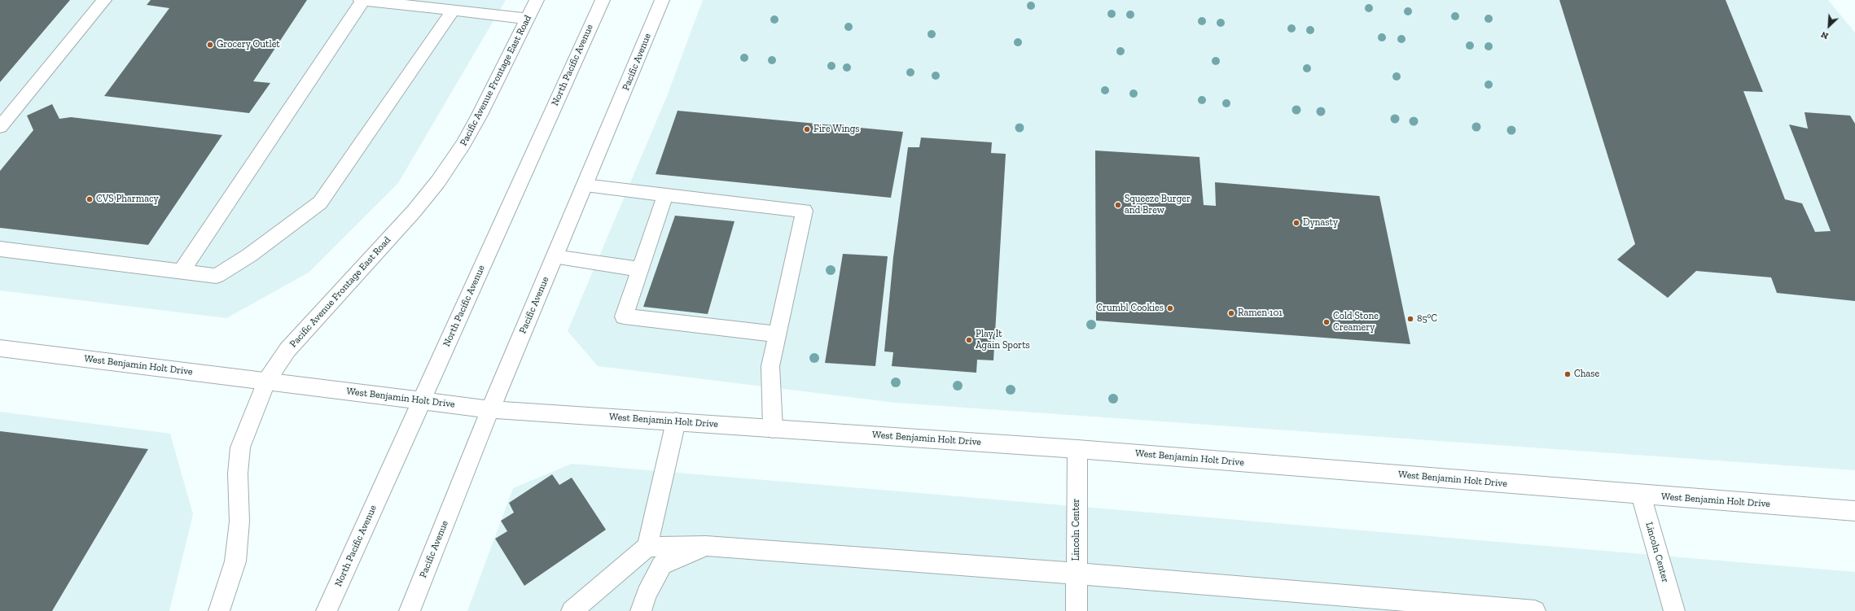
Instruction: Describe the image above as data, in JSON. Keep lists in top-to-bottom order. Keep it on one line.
{"streets":{"main road":["Pacific Avenue","North Pacific Avenue","Pacific Avenue Frontage East Road","West Benjamin Holt Drive","Lincoln Center"]},"crossings":[["Pacific Avenue","West Benjamin Holt Drive"],["North Pacific Avenue","West Benjamin Holt Drive"],["Pacific Avenue Frontage East Road","West Benjamin Holt Drive"],["West Benjamin Holt Drive","Lincoln Center"]],"places":["Grocery Outlet","Fire Wings","CVS Pharmacy","Squeeze Burger and Brew","Dynasty","Crumbl Cookies","Ramen 101","85°C","Cold Stone Creamery","Play It Again Sports","Chase"],"north":"bottom left"}
